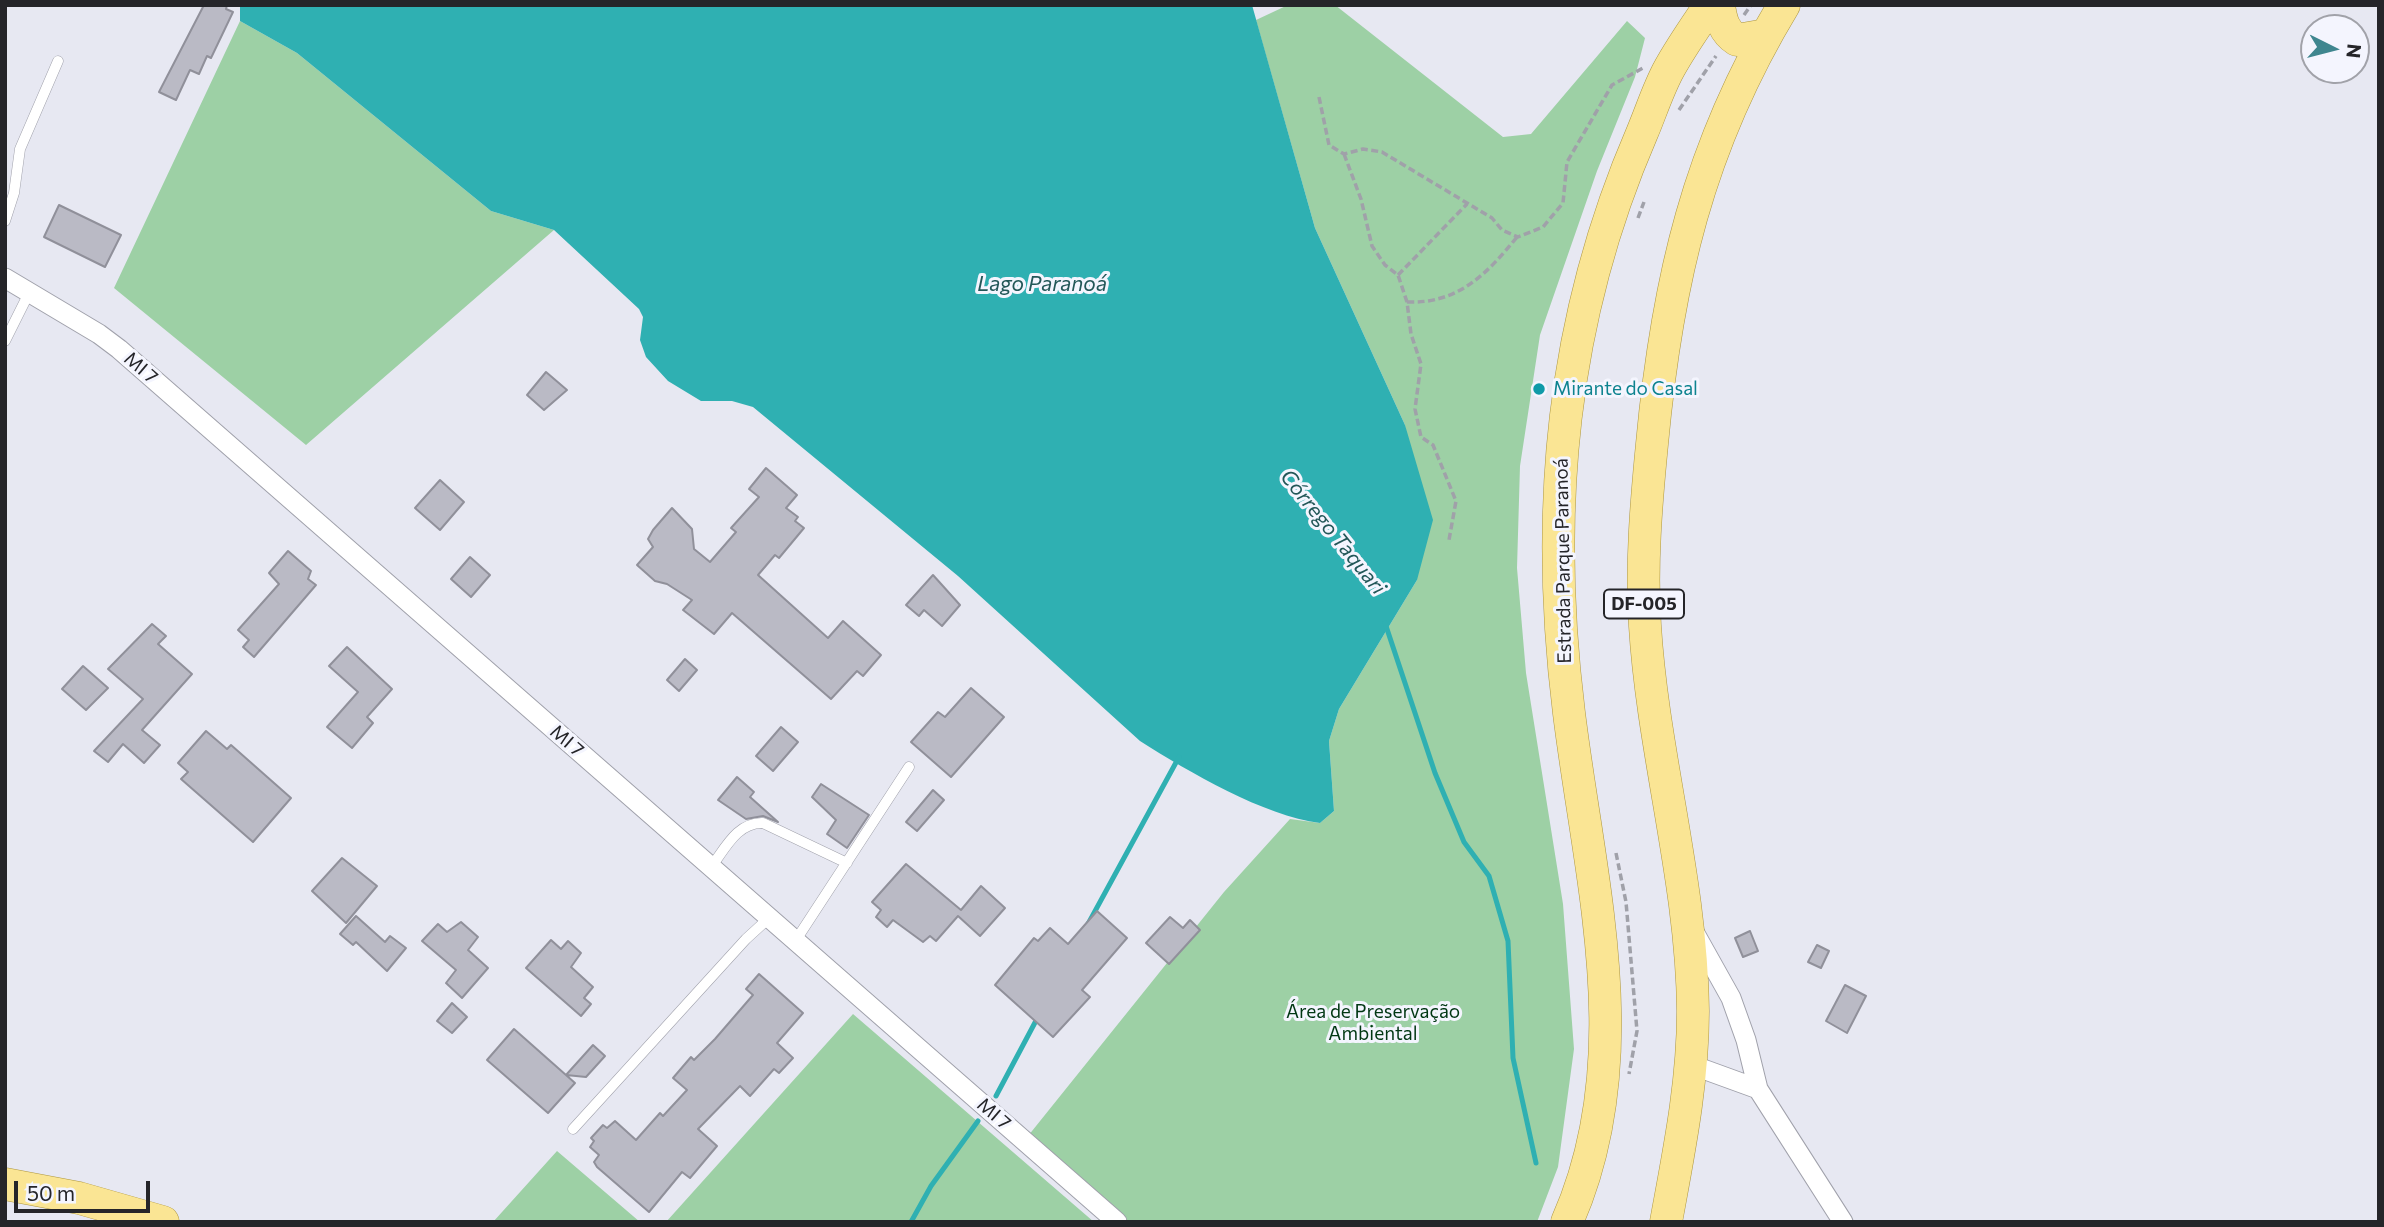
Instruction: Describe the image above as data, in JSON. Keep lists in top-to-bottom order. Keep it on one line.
{"streets":{"main road":["Estrada Parque Paranoá","DF-005"],"street":["MI 7"]},"water":["Lago Paranoá","Córrego Taquari"],"parks":["Área de Preservação Ambiental"],"places":["Mirante do Casal"],"scale_bar":"50 m","north":"right"}
